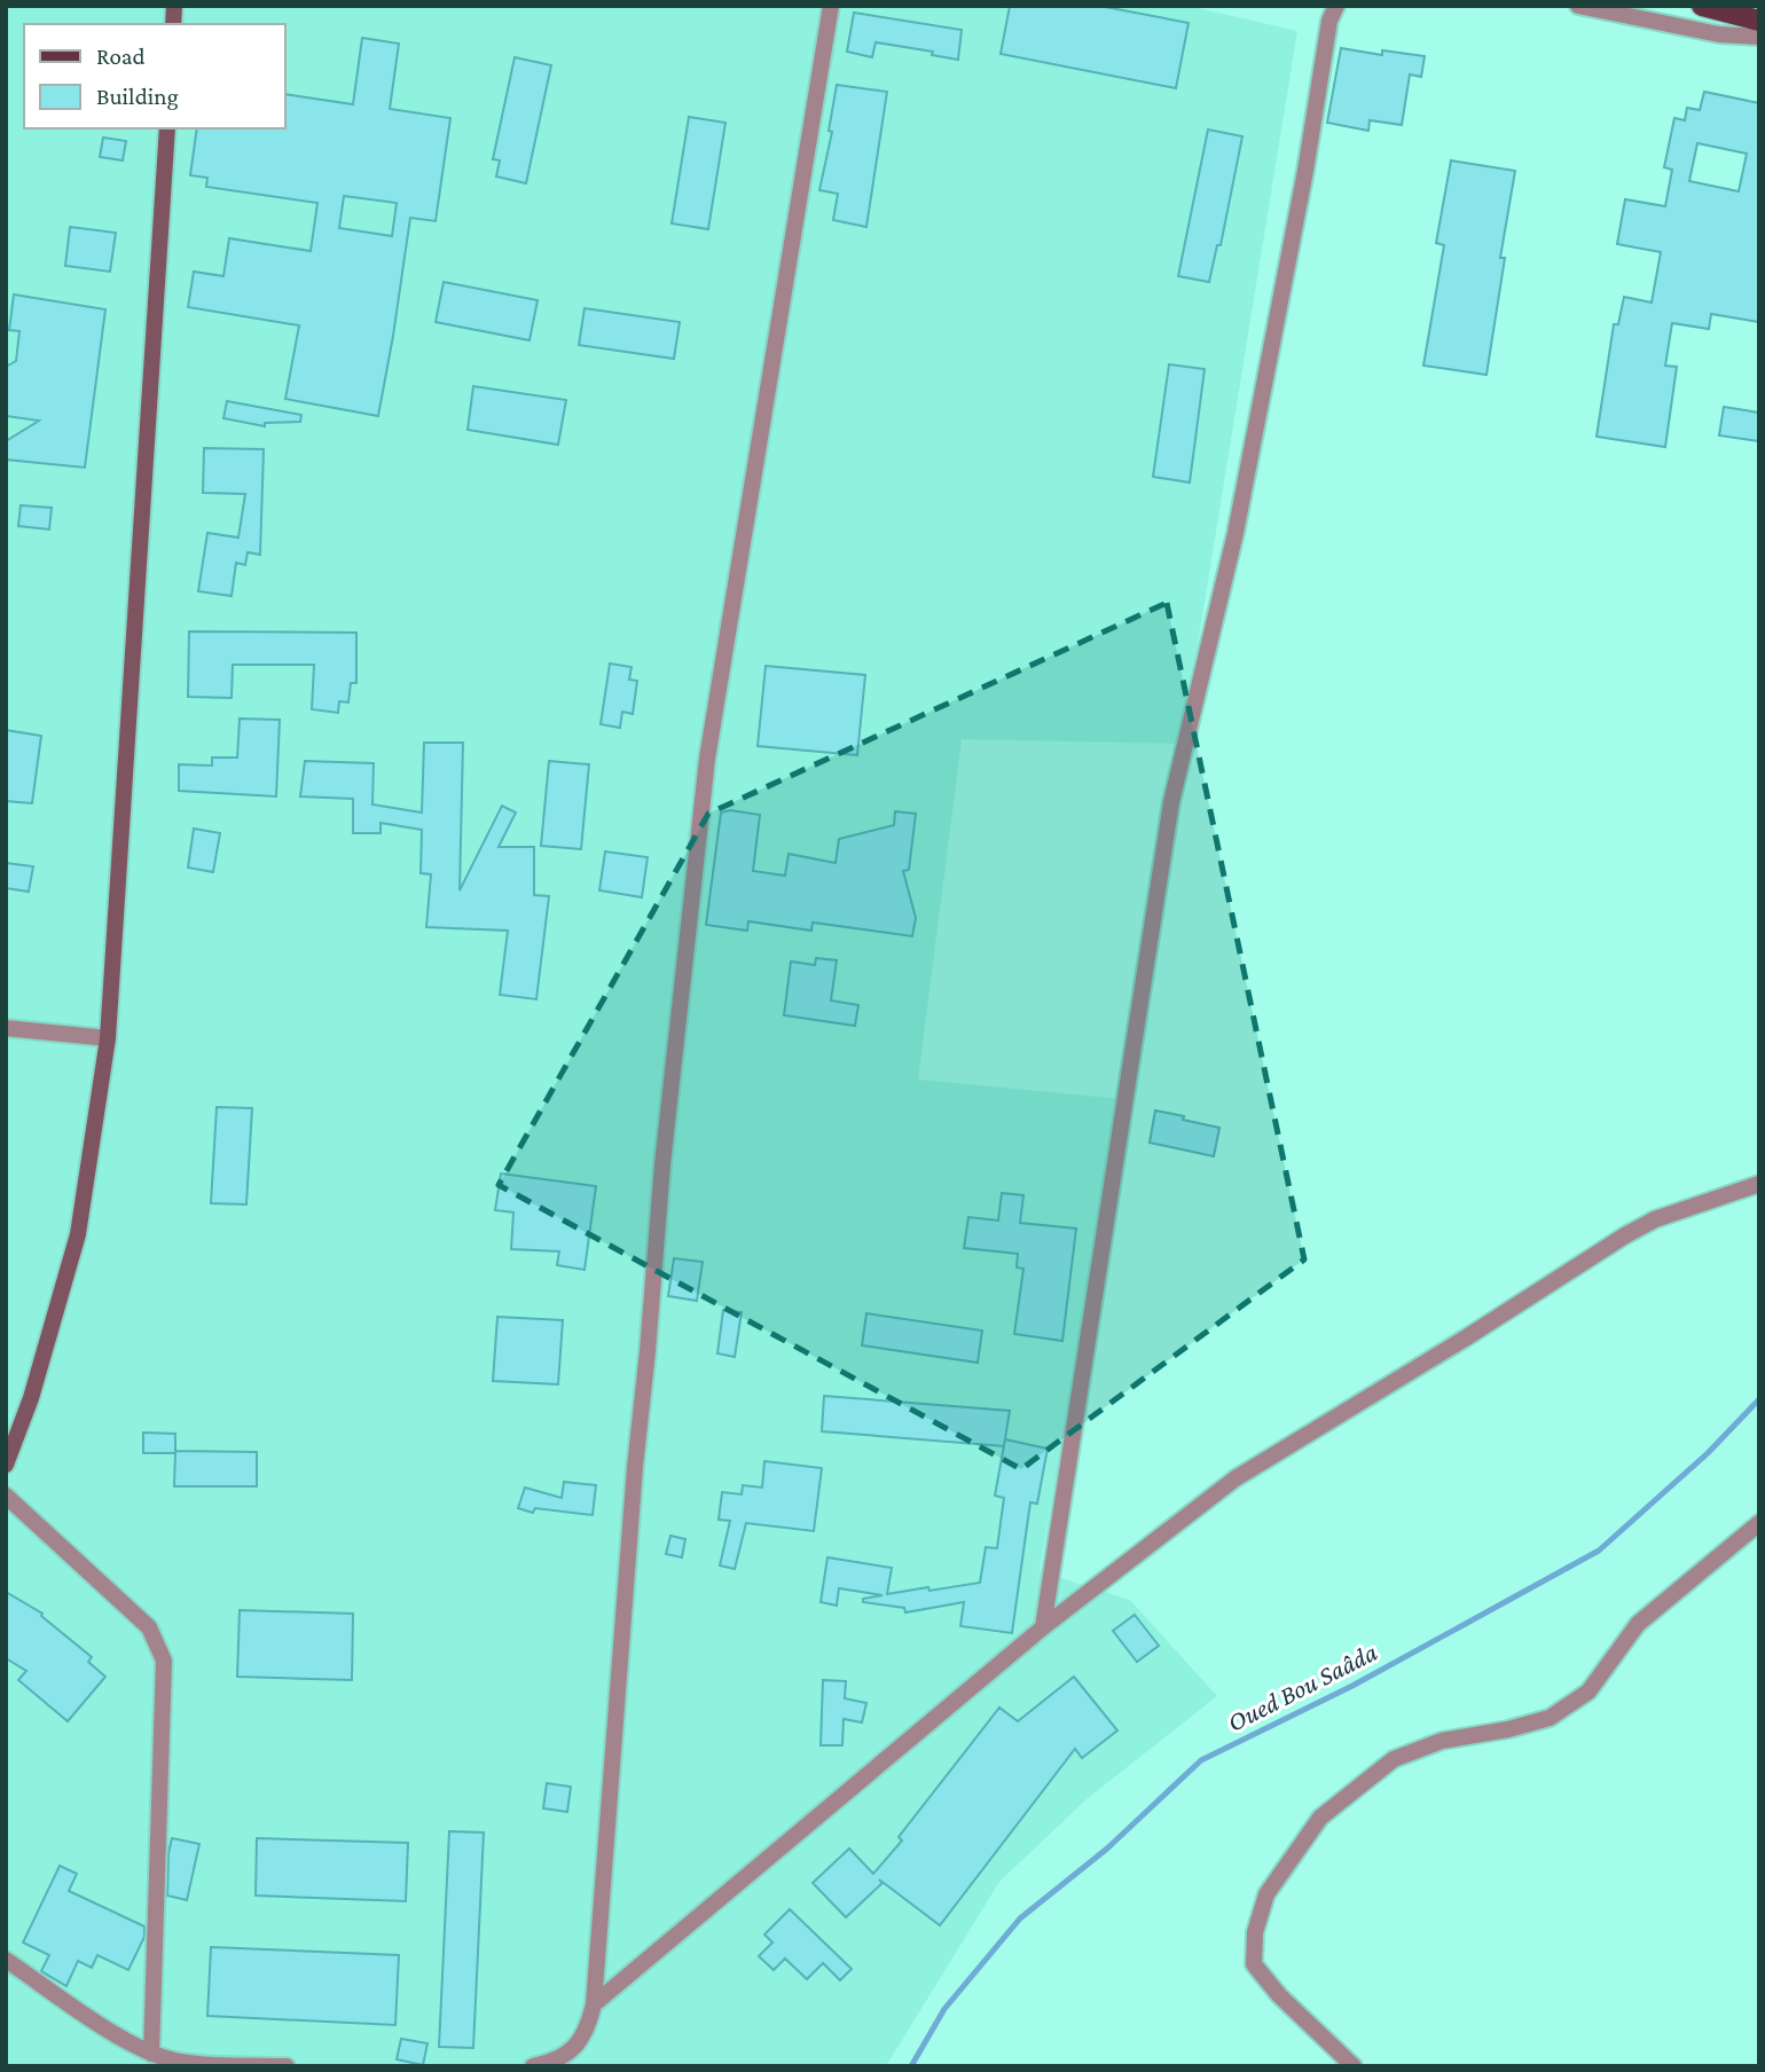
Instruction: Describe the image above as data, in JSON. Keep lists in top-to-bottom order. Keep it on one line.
{"water":["Oued Bou Saâda"],"legend":["Road","Building"]}
